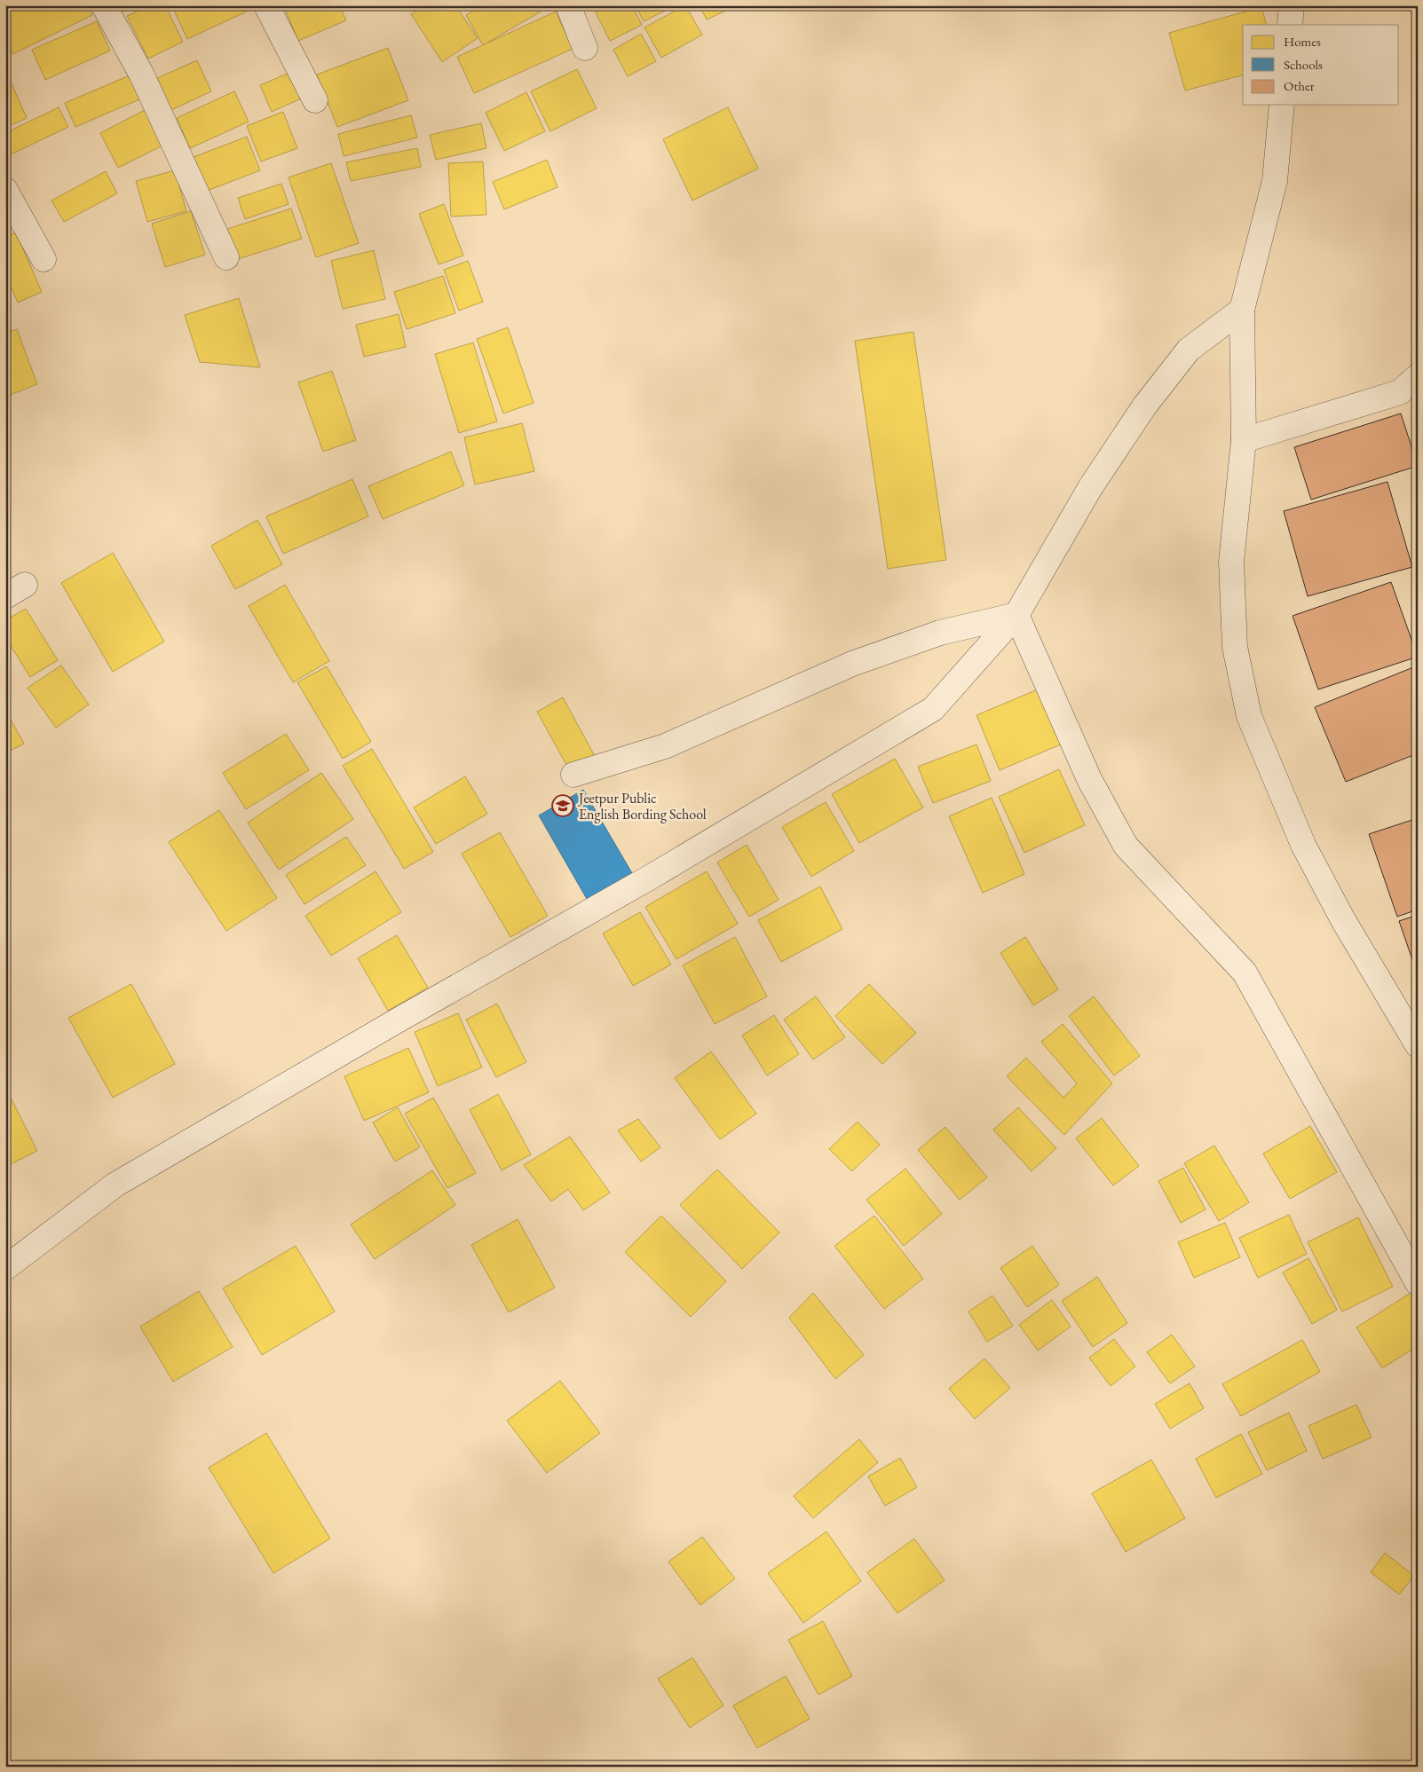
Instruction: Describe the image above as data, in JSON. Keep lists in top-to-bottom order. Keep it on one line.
{"places":{"school or university":["Jeetpur Public English Bording School"]},"legend":["Homes","Schools","Other"]}
